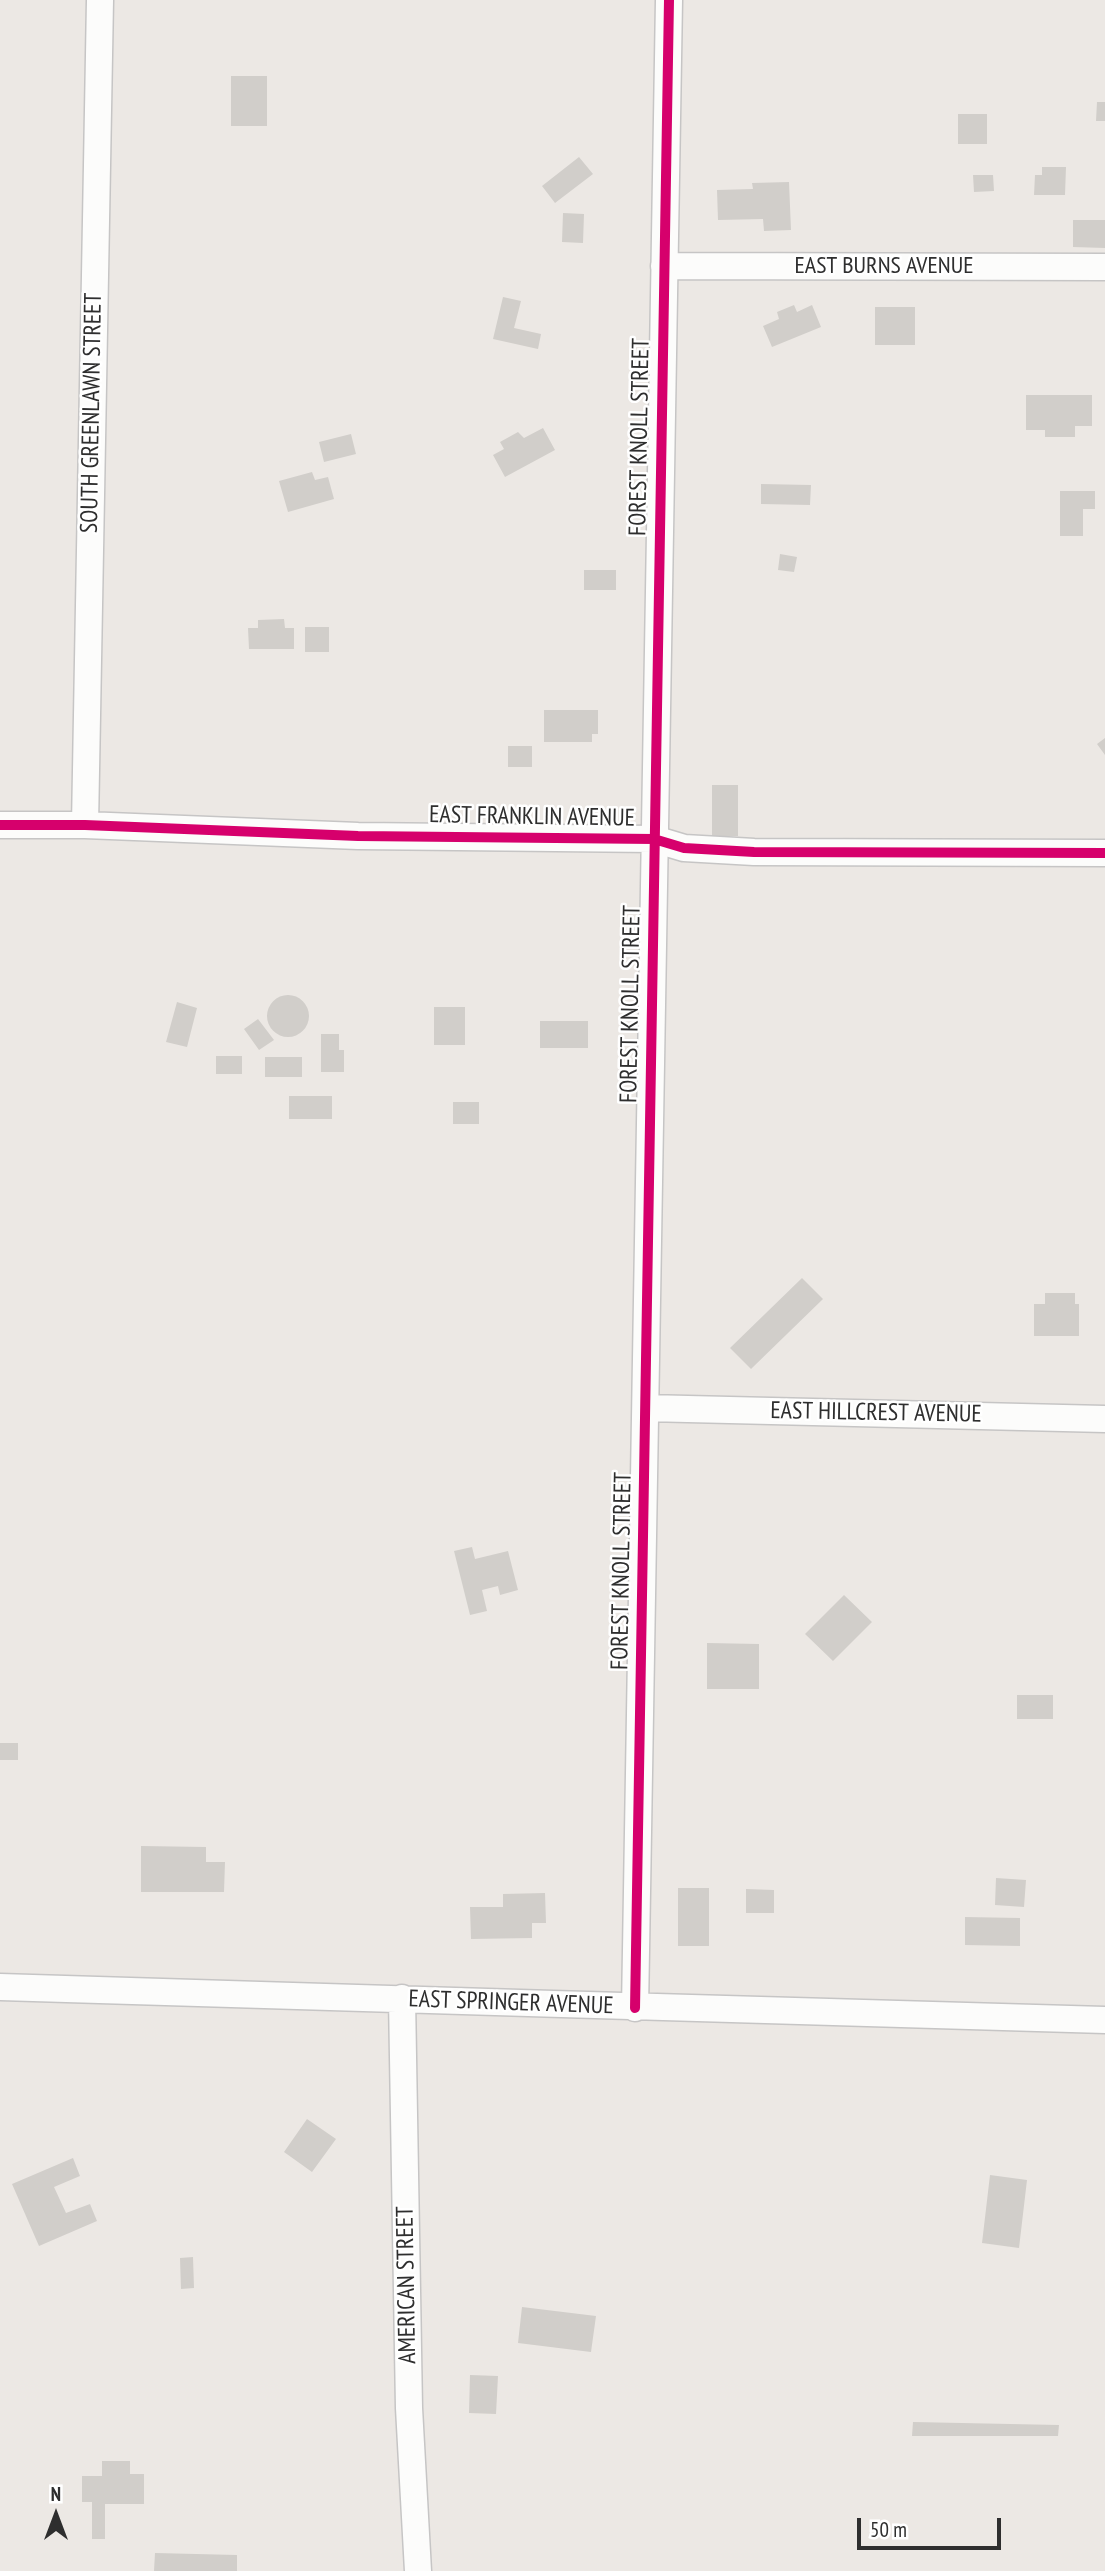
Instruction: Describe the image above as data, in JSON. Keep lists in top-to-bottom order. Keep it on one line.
{"streets":{"street":["EAST BURNS AVENUE","SOUTH GREENLAWN STREET","FOREST KNOLL STREET","EAST FRANKLIN AVENUE","EAST HILLCREST AVENUE","EAST SPRINGER AVENUE","AMERICAN STREET"]},"crossings":[["EAST BURNS AVENUE","FOREST KNOLL STREET"],["SOUTH GREENLAWN STREET","EAST FRANKLIN AVENUE"],["FOREST KNOLL STREET","EAST FRANKLIN AVENUE"],["FOREST KNOLL STREET","EAST HILLCREST AVENUE"],["FOREST KNOLL STREET","EAST SPRINGER AVENUE"],["EAST SPRINGER AVENUE","AMERICAN STREET"]],"scale_bar":"50 m","north":"top"}
